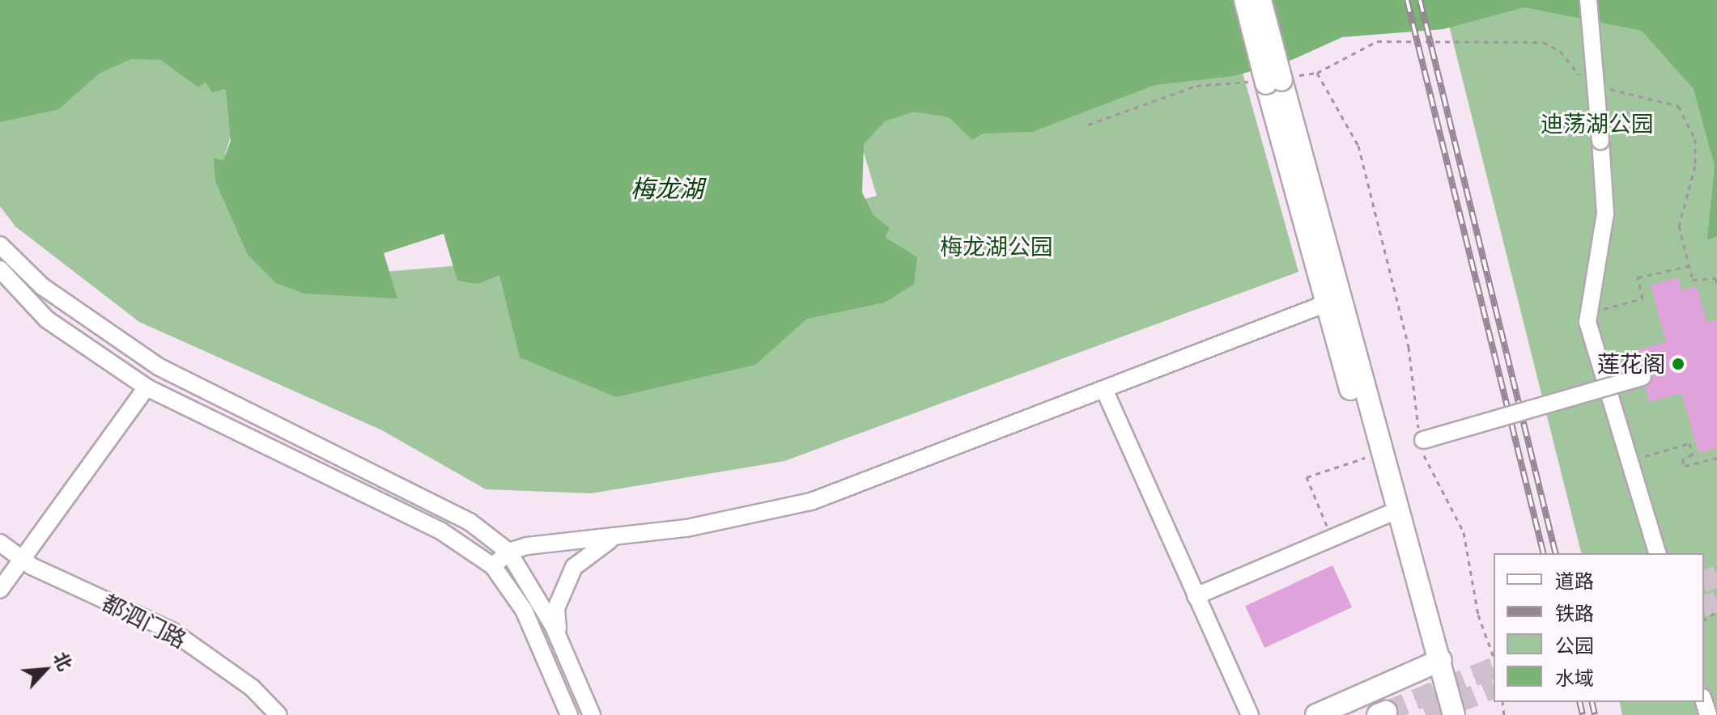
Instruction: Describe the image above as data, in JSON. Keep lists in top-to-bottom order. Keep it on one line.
{"streets":{"street":["都泗门路"]},"water":["梅龙湖"],"parks":["迪荡湖公园","梅龙湖公园"],"places":["莲花阁"],"legend":["道路","铁路","公园","水域"],"north":"top right"}
